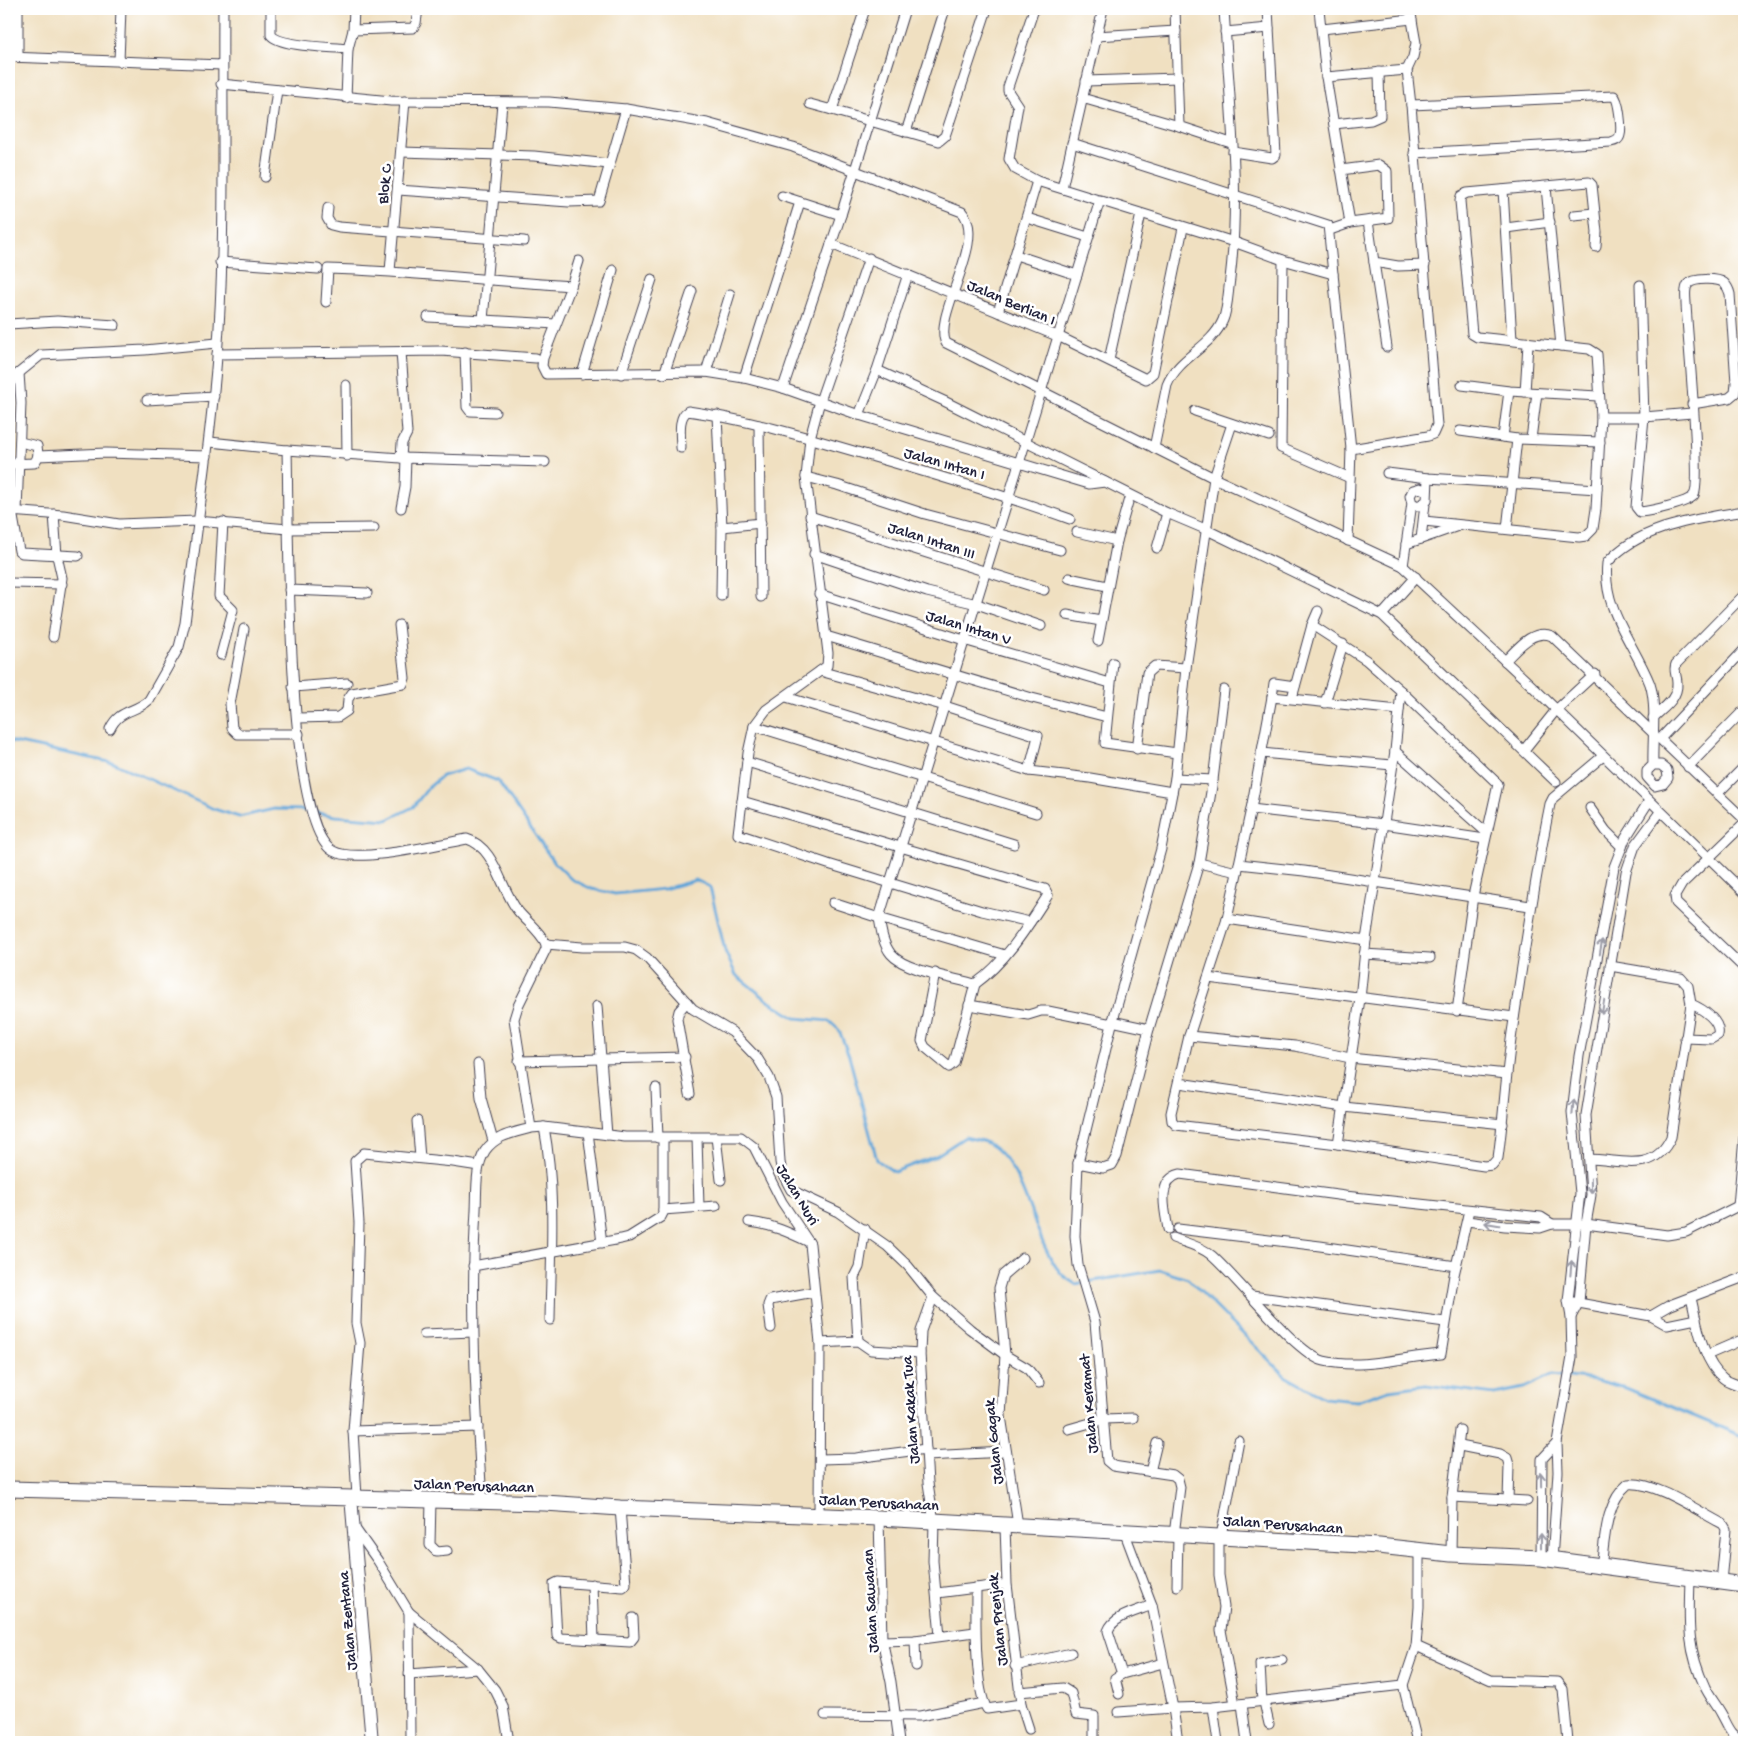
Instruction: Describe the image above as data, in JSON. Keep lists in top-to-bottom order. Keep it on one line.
{"streets":{"main road":["Jalan Perusahaan"],"street":["Blok C","Jalan Berlian I","Jalan Intan I","Jalan Intan III","Jalan Intan V","Jalan Nuri","Jalan Keramat","Jalan Kakak Tua","Jalan Gagak","Jalan Sawahan","Jalan Prenjak","Jalan Zentana"]},"crossings":[["Jalan Nuri","Jalan Perusahaan"],["Jalan Keramat","Jalan Perusahaan"],["Jalan Kakak Tua","Jalan Perusahaan"],["Jalan Gagak","Jalan Perusahaan"],["Jalan Gagak","Jalan Prenjak"],["Jalan Perusahaan","Jalan Sawahan"],["Jalan Perusahaan","Jalan Prenjak"],["Jalan Perusahaan","Jalan Zentana"]]}
